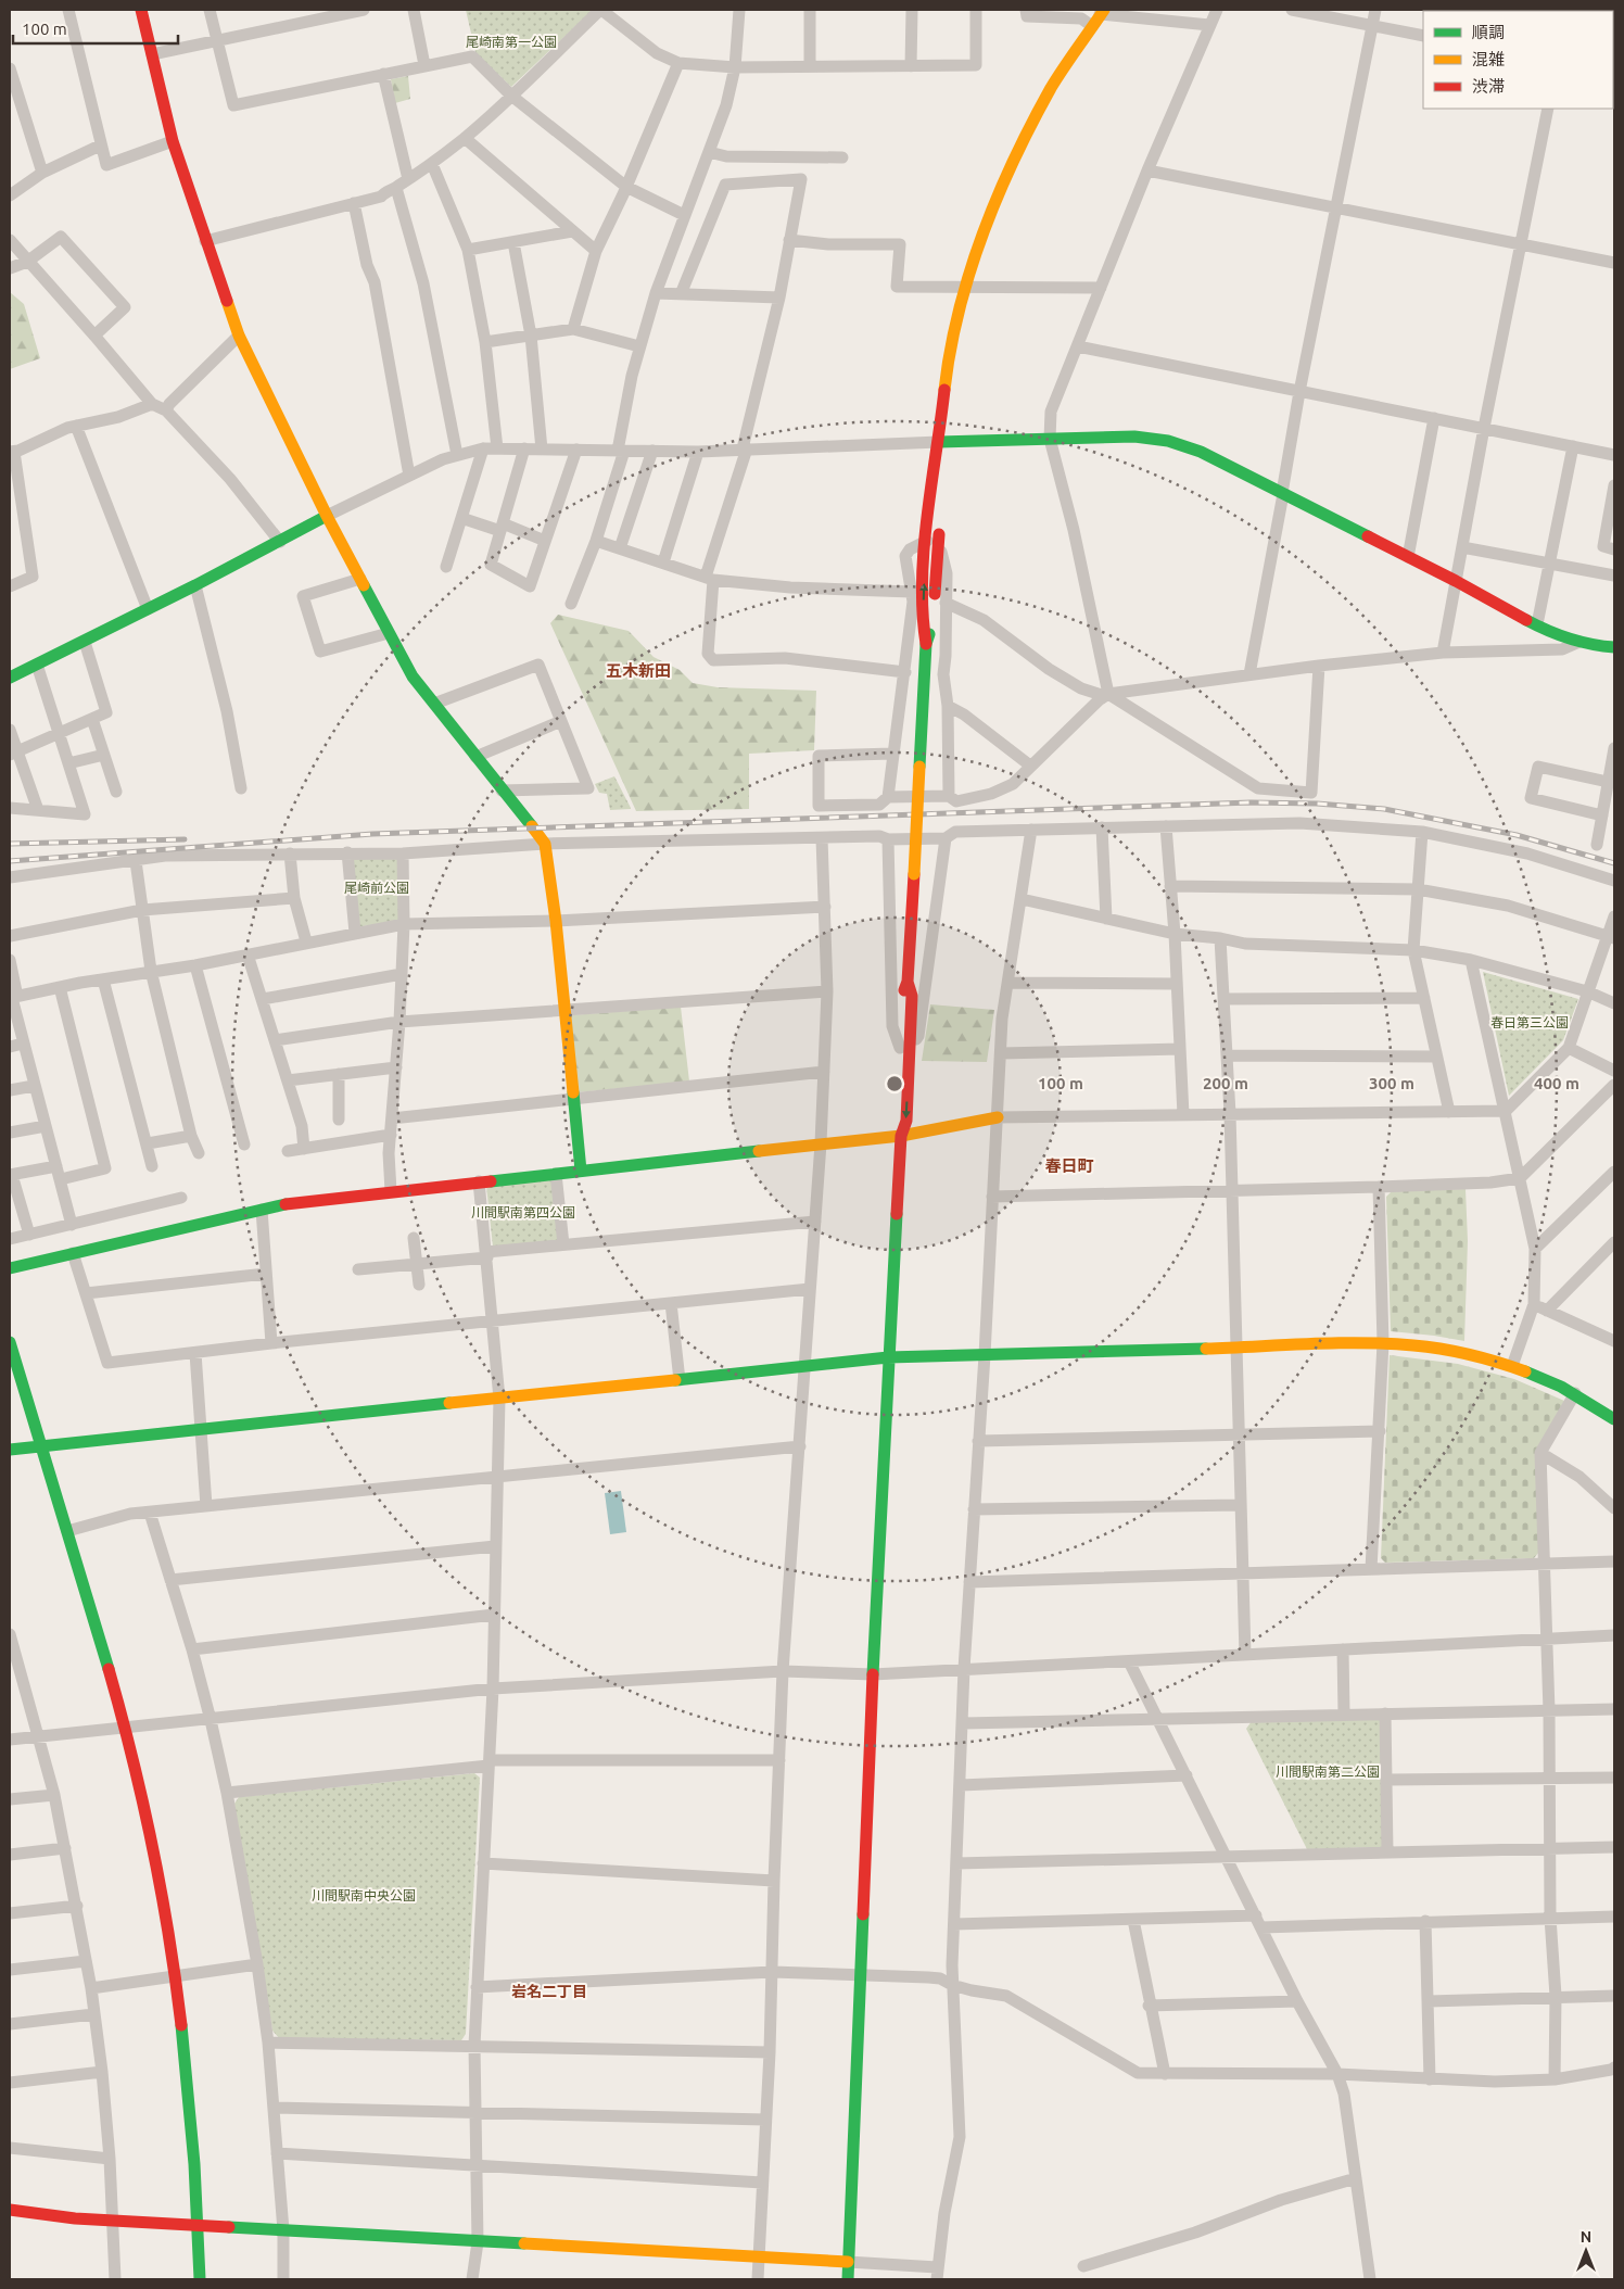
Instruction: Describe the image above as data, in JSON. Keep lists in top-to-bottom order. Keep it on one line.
{"districts":["五木新田","春日町","岩名二丁目"],"parks":["尾崎南第一公園","尾崎前公園","春日第三公園","川間駅南第四公園","川間駅南第二公園","川間駅南中央公園"],"legend":["順調","混雑","渋滞"],"scale_bar":"100 m","north":"top","rings":["100 m","200 m","300 m","400 m"]}
